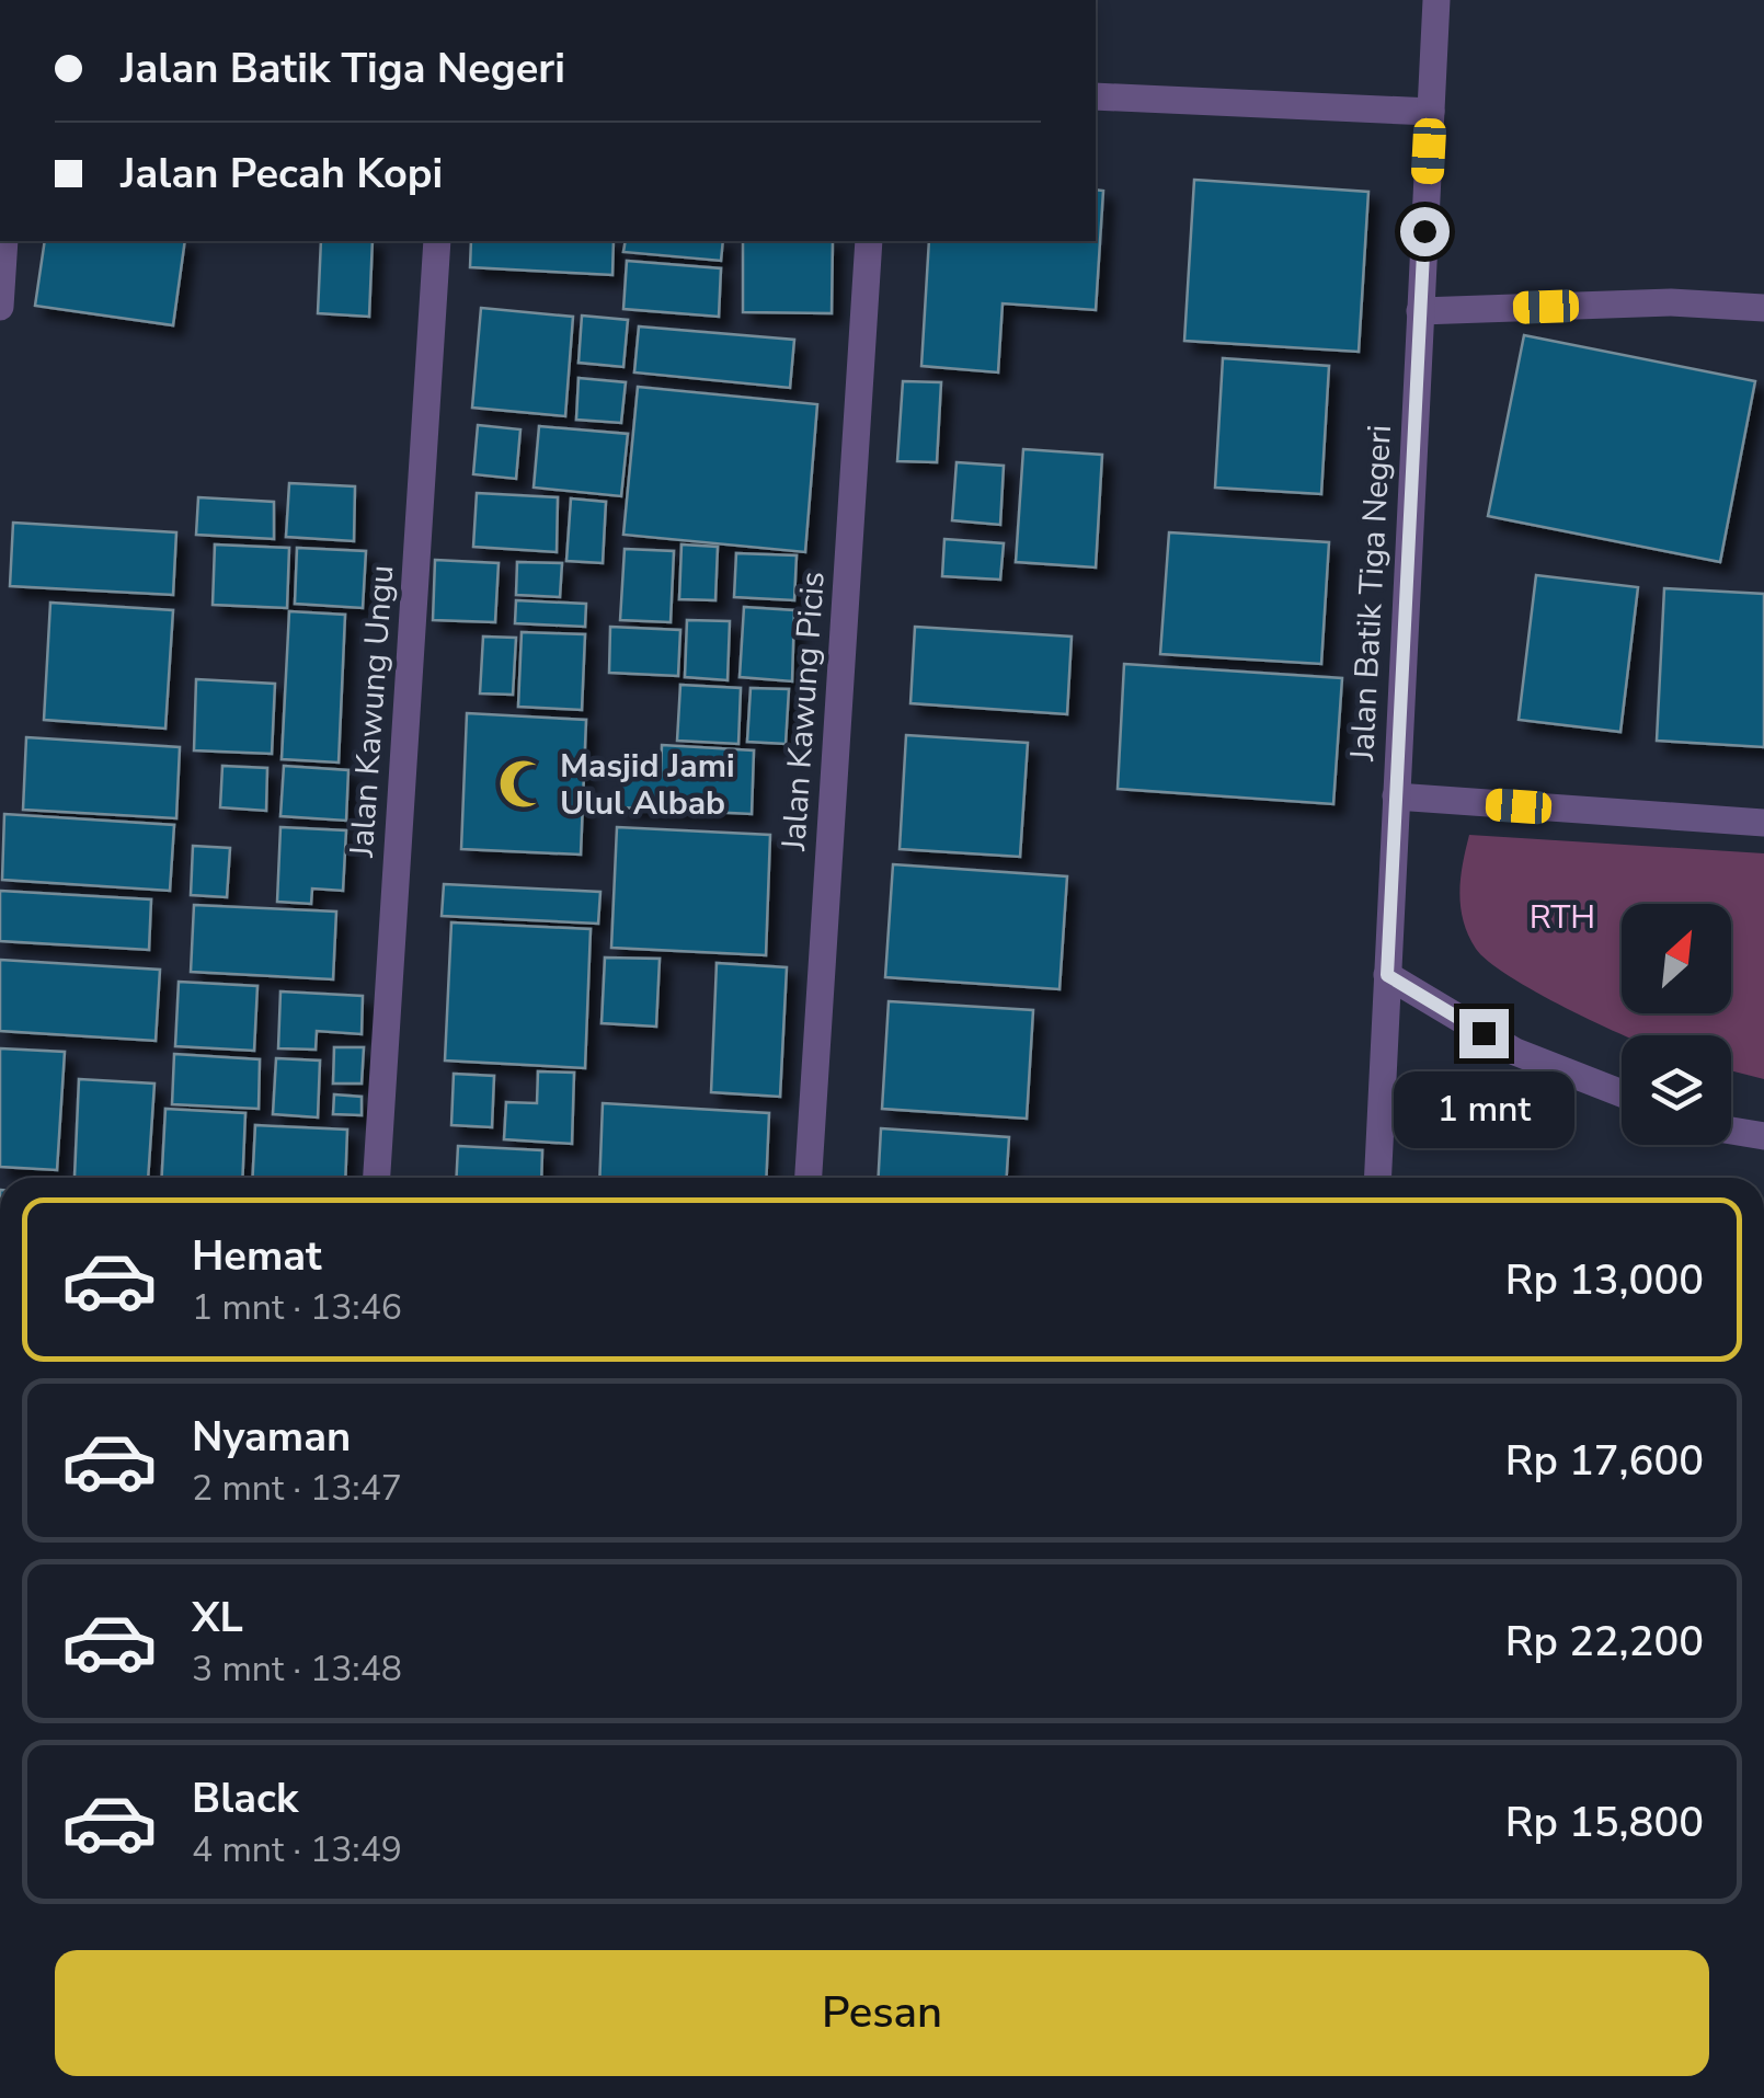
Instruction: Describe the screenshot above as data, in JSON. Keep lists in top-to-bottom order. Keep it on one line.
{"streets":{"street":["Jalan Batik Tiga Negeri","Jalan Kawung Ungu","Jalan Kawung Picis"]},"parks":["RTH"],"places":{"mosque":["Masjid Jami Ulul Albab"]},"north":"top right","page":{"banner":["Jalan Batik Tiga Negeri","Jalan Pecah Kopi"],"bubble":"1 mnt","list":[{"name":"Hemat","note":"1 mnt · 13:46","value":"Rp 13,000"},{"name":"Nyaman","note":"2 mnt · 13:47","value":"Rp 17,600"},{"name":"XL","note":"3 mnt · 13:48","value":"Rp 22,200"},{"name":"Black","note":"4 mnt · 13:49","value":"Rp 15,800"}],"buttons":"Pesan"}}
